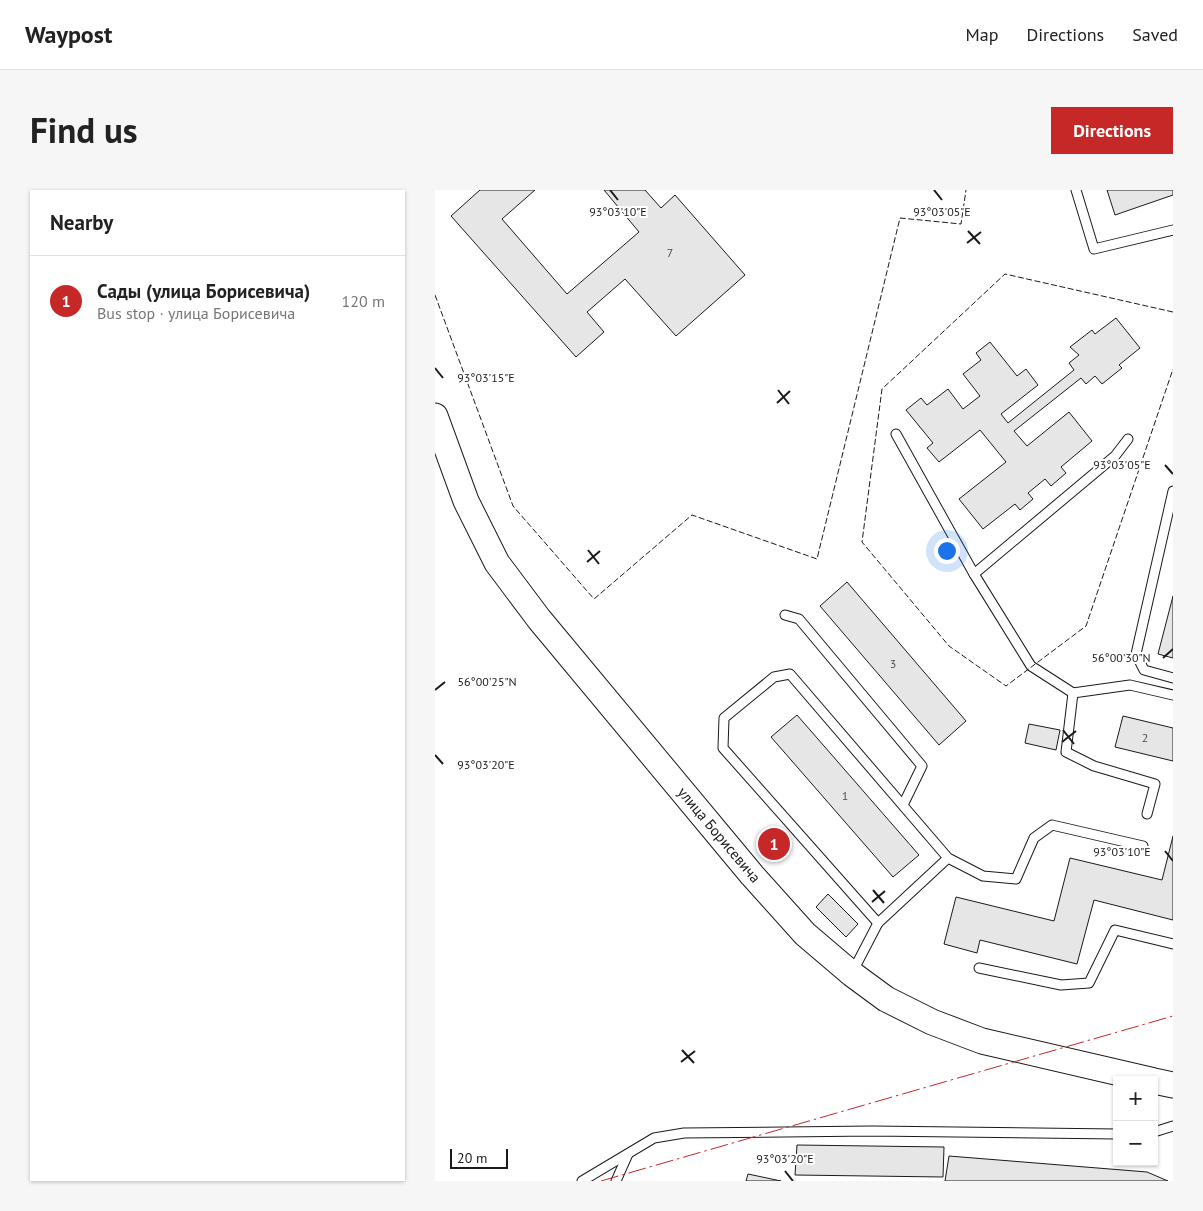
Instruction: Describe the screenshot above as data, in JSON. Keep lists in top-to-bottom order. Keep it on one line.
{"streets":{"street":["улица Борисевича"]},"house_numbers":["7","3","2","1"],"scale_bar":"20 m","page":{"header":"Waypost","nav":["Map","Directions","Saved"],"title":"Find us","buttons":"Directions","heading":"Nearby","list":[{"mark":"1","name":"Сады (улица Борисевича)","note":"Bus stop · улица Борисевича","value":"120 m"}],"pins":"1","map_buttons":["+","−"],"scale":"20 m"},"coordinates":["93°03'10\"E","93°03'05\"E","93°03'15\"E","56°00'30\"N","56°00'25\"N","93°03'20\"E"]}
